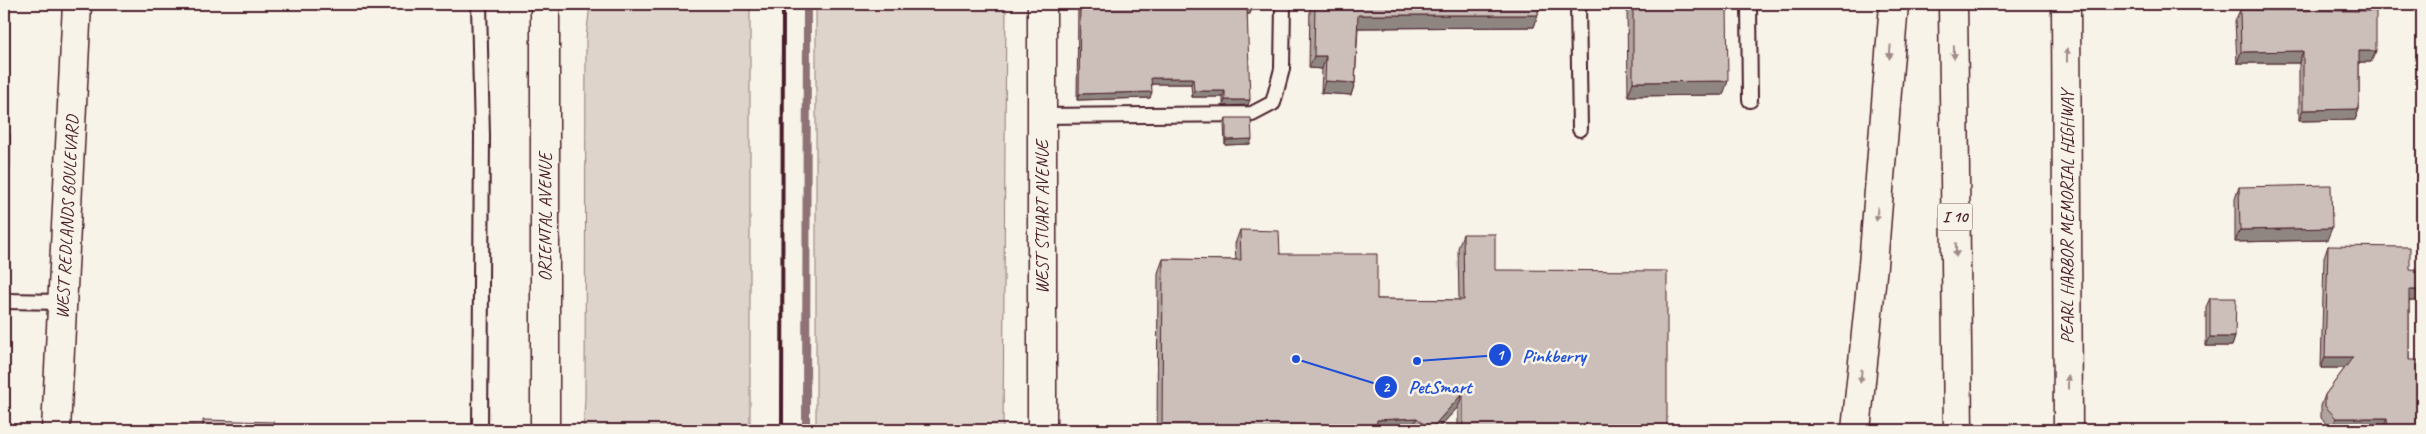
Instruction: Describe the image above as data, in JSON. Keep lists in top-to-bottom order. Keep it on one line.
{"streets":{"main road":["WEST REDLANDS BOULEVARD","ORIENTAL AVENUE","WEST STUART AVENUE","I 10","PEARL HARBOR MEMORIAL HIGHWAY"]},"places":["PetSmart","Pinkberry"]}
